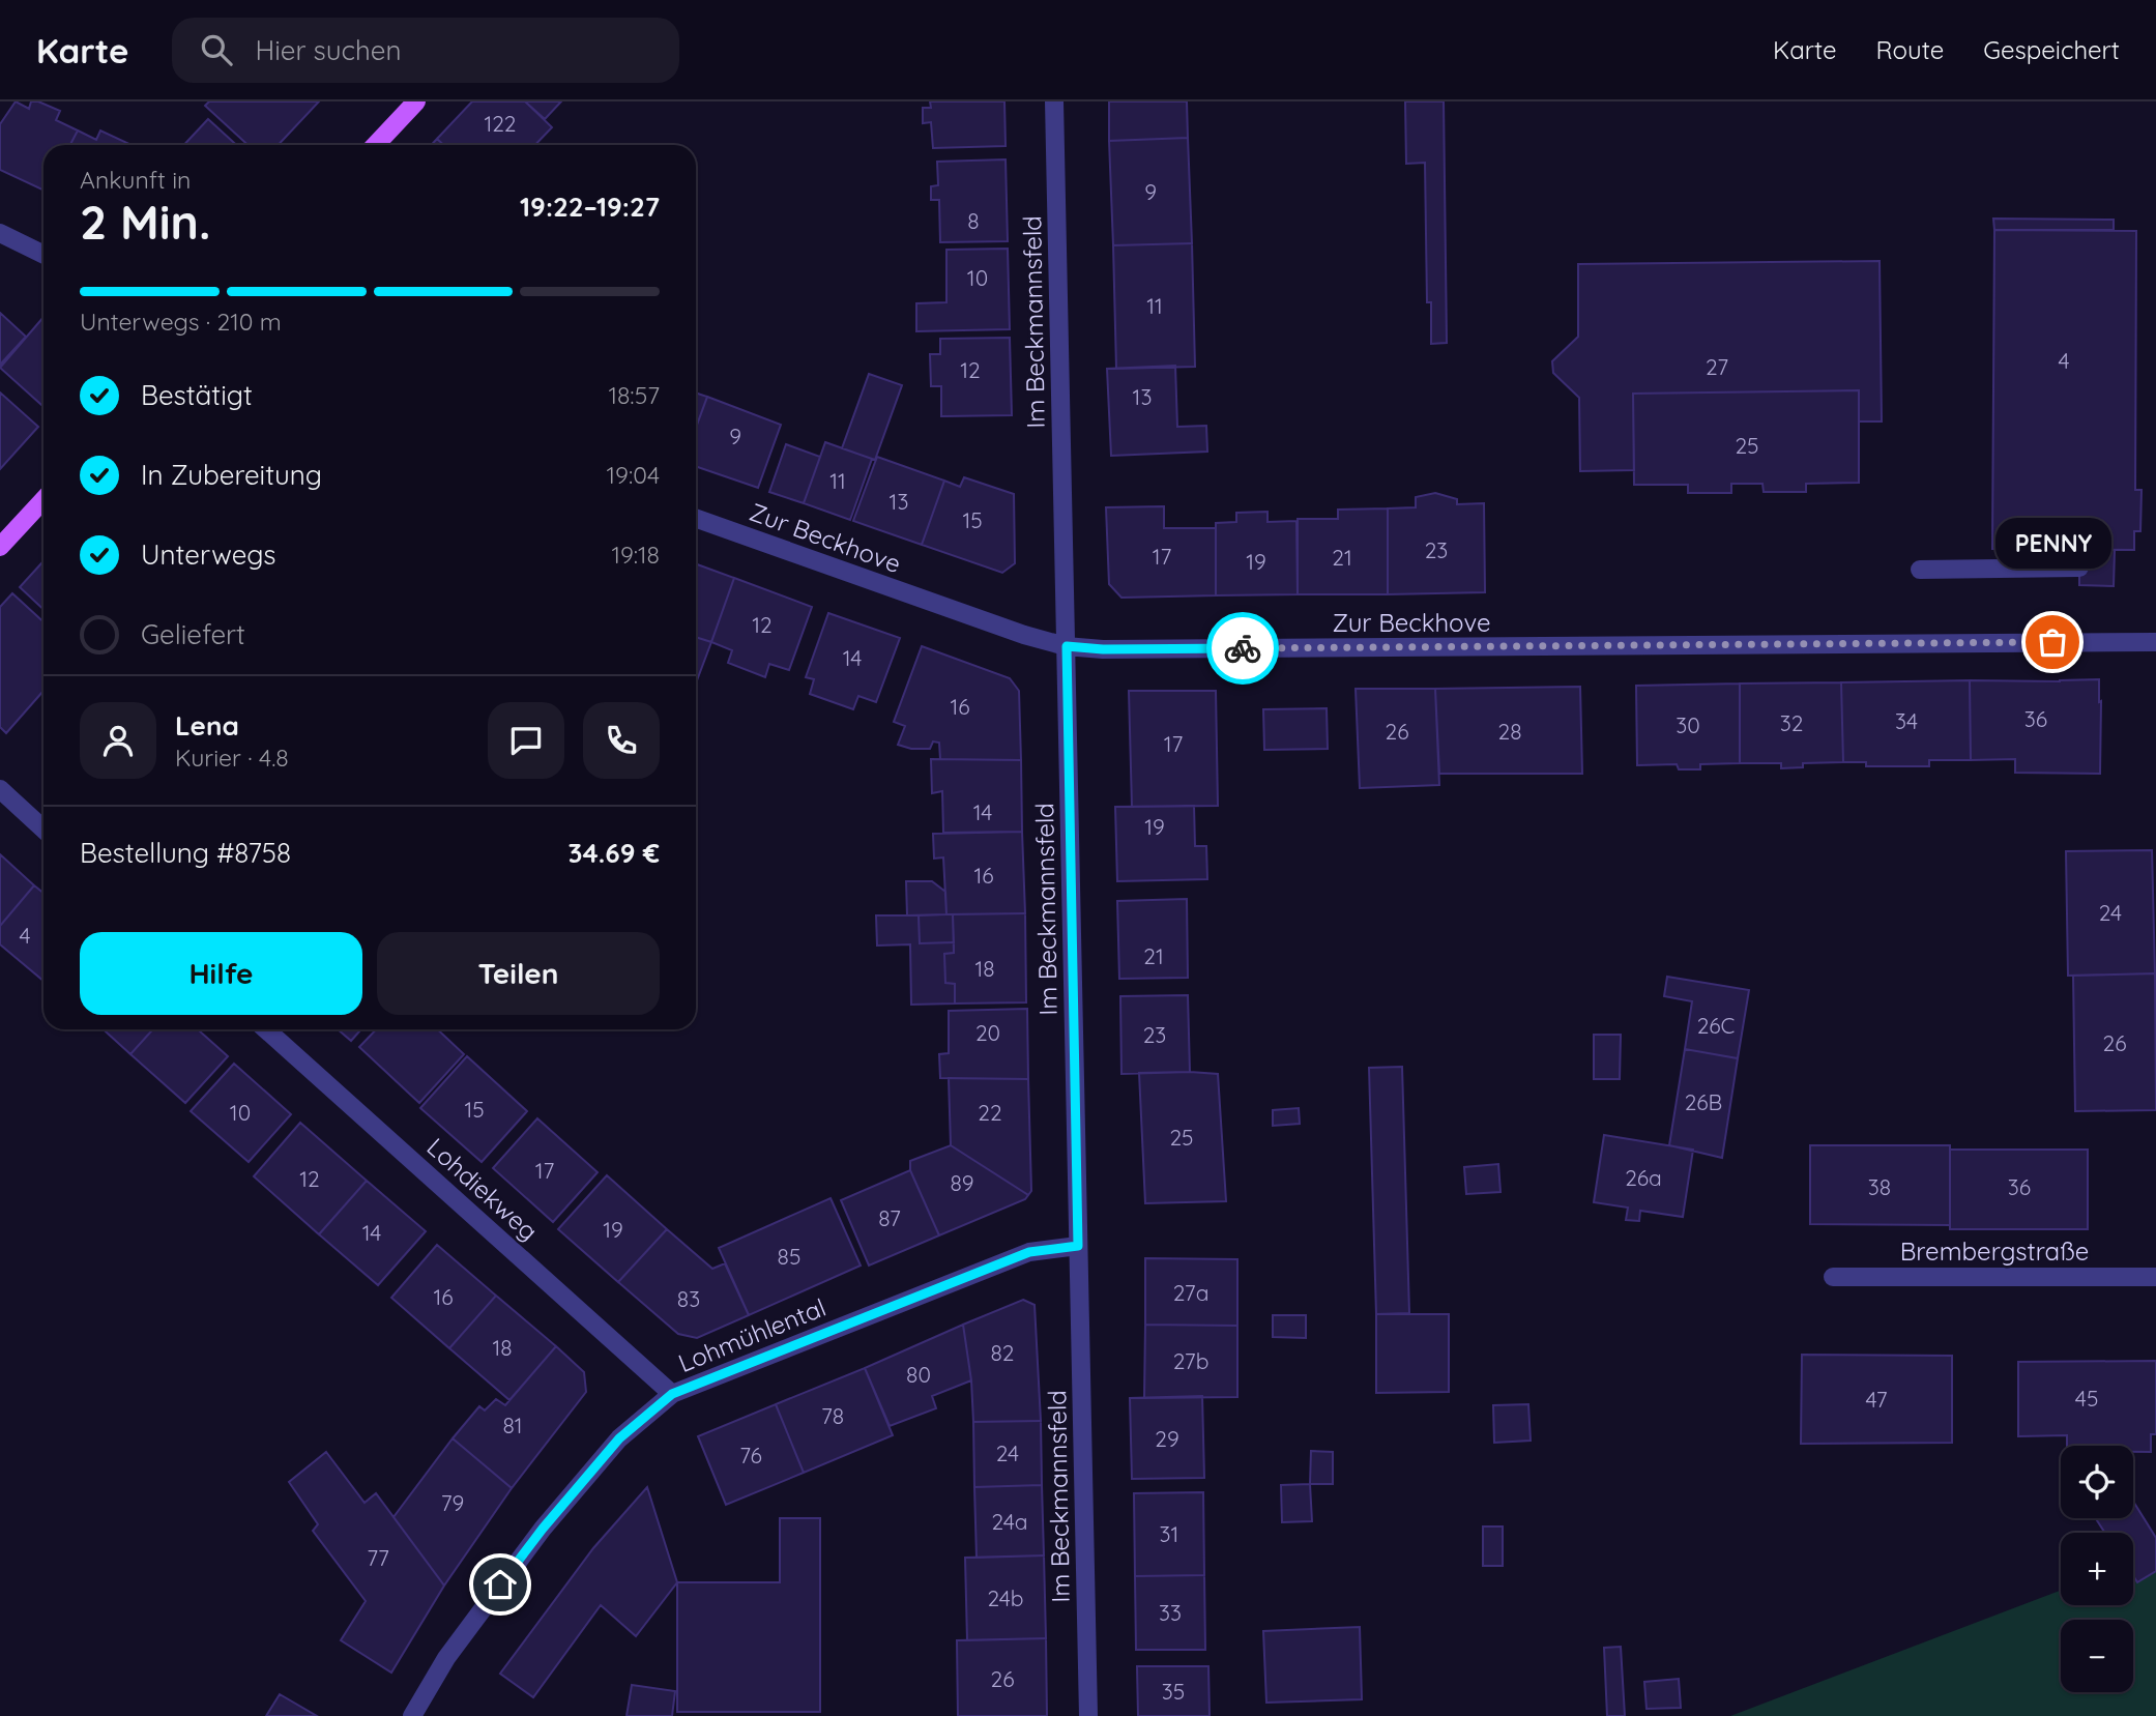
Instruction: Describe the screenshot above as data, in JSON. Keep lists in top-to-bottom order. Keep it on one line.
{"streets":{"street":["Im Beckmannsfeld","Zur Beckhove","Lohdiekweg","Brembergstraße","Lohmühlental"]},"crossings":[["Im Beckmannsfeld","Zur Beckhove"],["Im Beckmannsfeld","Lohmühlental"],["Lohdiekweg","Lohmühlental"]],"places":["PENNY"],"house_numbers":["122","9","8","10","11","4","27","12","13","9","25","11","13","15","23","17","21","19","12","14","16","36","34","32","30","26","28","17","14","19","16","24","4","21","18","26C","20","23","26","26B","15","10","22","25","17","26a","12","89","38","36","87","19","14","85","27a","16","83","18","82","27b","80","45","47","78","81","29","24","76","79","24a","31","77","24b","33","26","35"],"page":{"header":"Karte","search":"Hier suchen","nav":["Karte","Route","Gespeichert"],"heading":["2 Min.","Ankunft in","19:22–19:27"],"panel":["Lena","Kurier · 4.8","Bestellung #8758","34.69 €"],"bar":"Unterwegs · 210 m","list":[["Bestätigt","18:57"],["In Zubereitung","19:04"],["Unterwegs","19:18"],"Geliefert"],"bubble":"PENNY","buttons":["Hilfe","Teilen"],"map_buttons":["+","−"]}}
